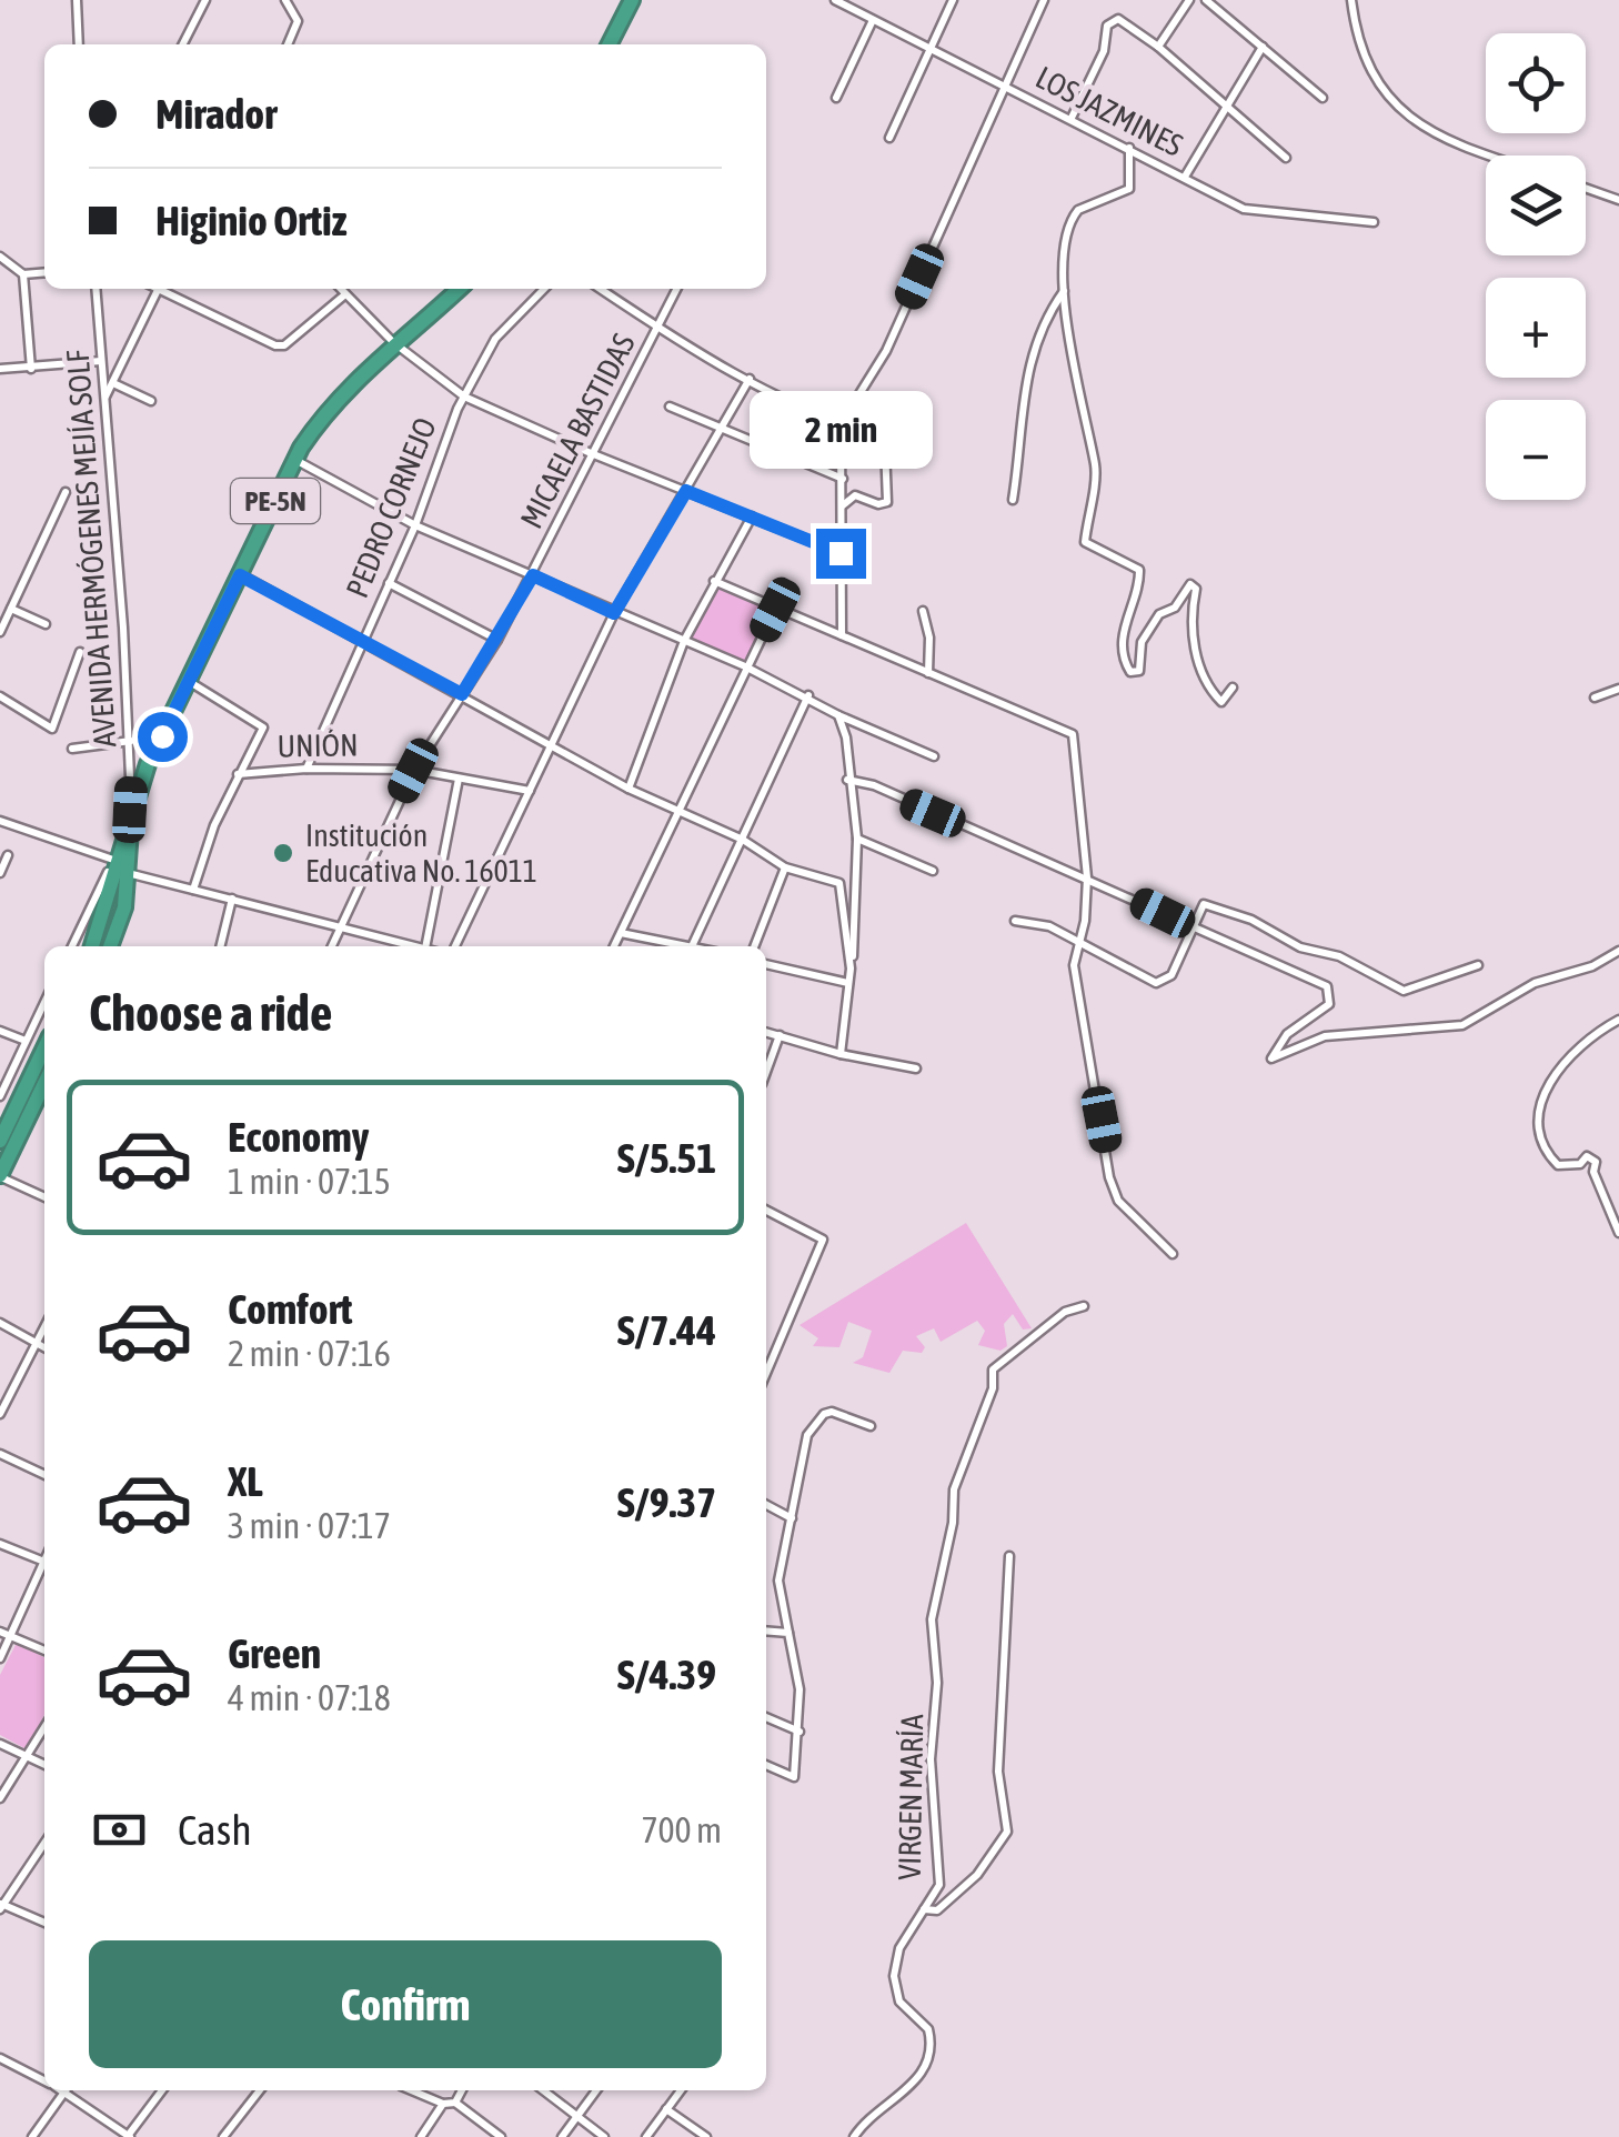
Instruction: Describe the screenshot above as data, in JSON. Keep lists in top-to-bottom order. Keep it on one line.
{"streets":{"highway":["PE-5N"],"street":["LOS JAZMINES","MICAELA BASTIDAS","PEDRO CORNEJO","AVENIDA HERMÓGENES MEJÍA SOLF","UNIÓN","VIRGEN MARÍA"]},"crossings":[["MICAELA BASTIDAS","UNIÓN"],["PE-5N","AVENIDA HERMÓGENES MEJÍA SOLF"],["PEDRO CORNEJO","UNIÓN"]],"places":["Institución Educativa No. 16011"],"page":{"map_buttons":["+","−"],"banner":["Mirador","Higinio Ortiz"],"bubble":"2 min","heading":"Choose a ride","list":[{"name":"Economy","note":"1 min · 07:15","value":"S/5.51"},{"name":"Comfort","note":"2 min · 07:16","value":"S/7.44"},{"name":"XL","note":"3 min · 07:17","value":"S/9.37"},{"name":"Green","note":"4 min · 07:18","value":"S/4.39"}],"pay":["Cash","700 m"],"buttons":"Confirm"}}
